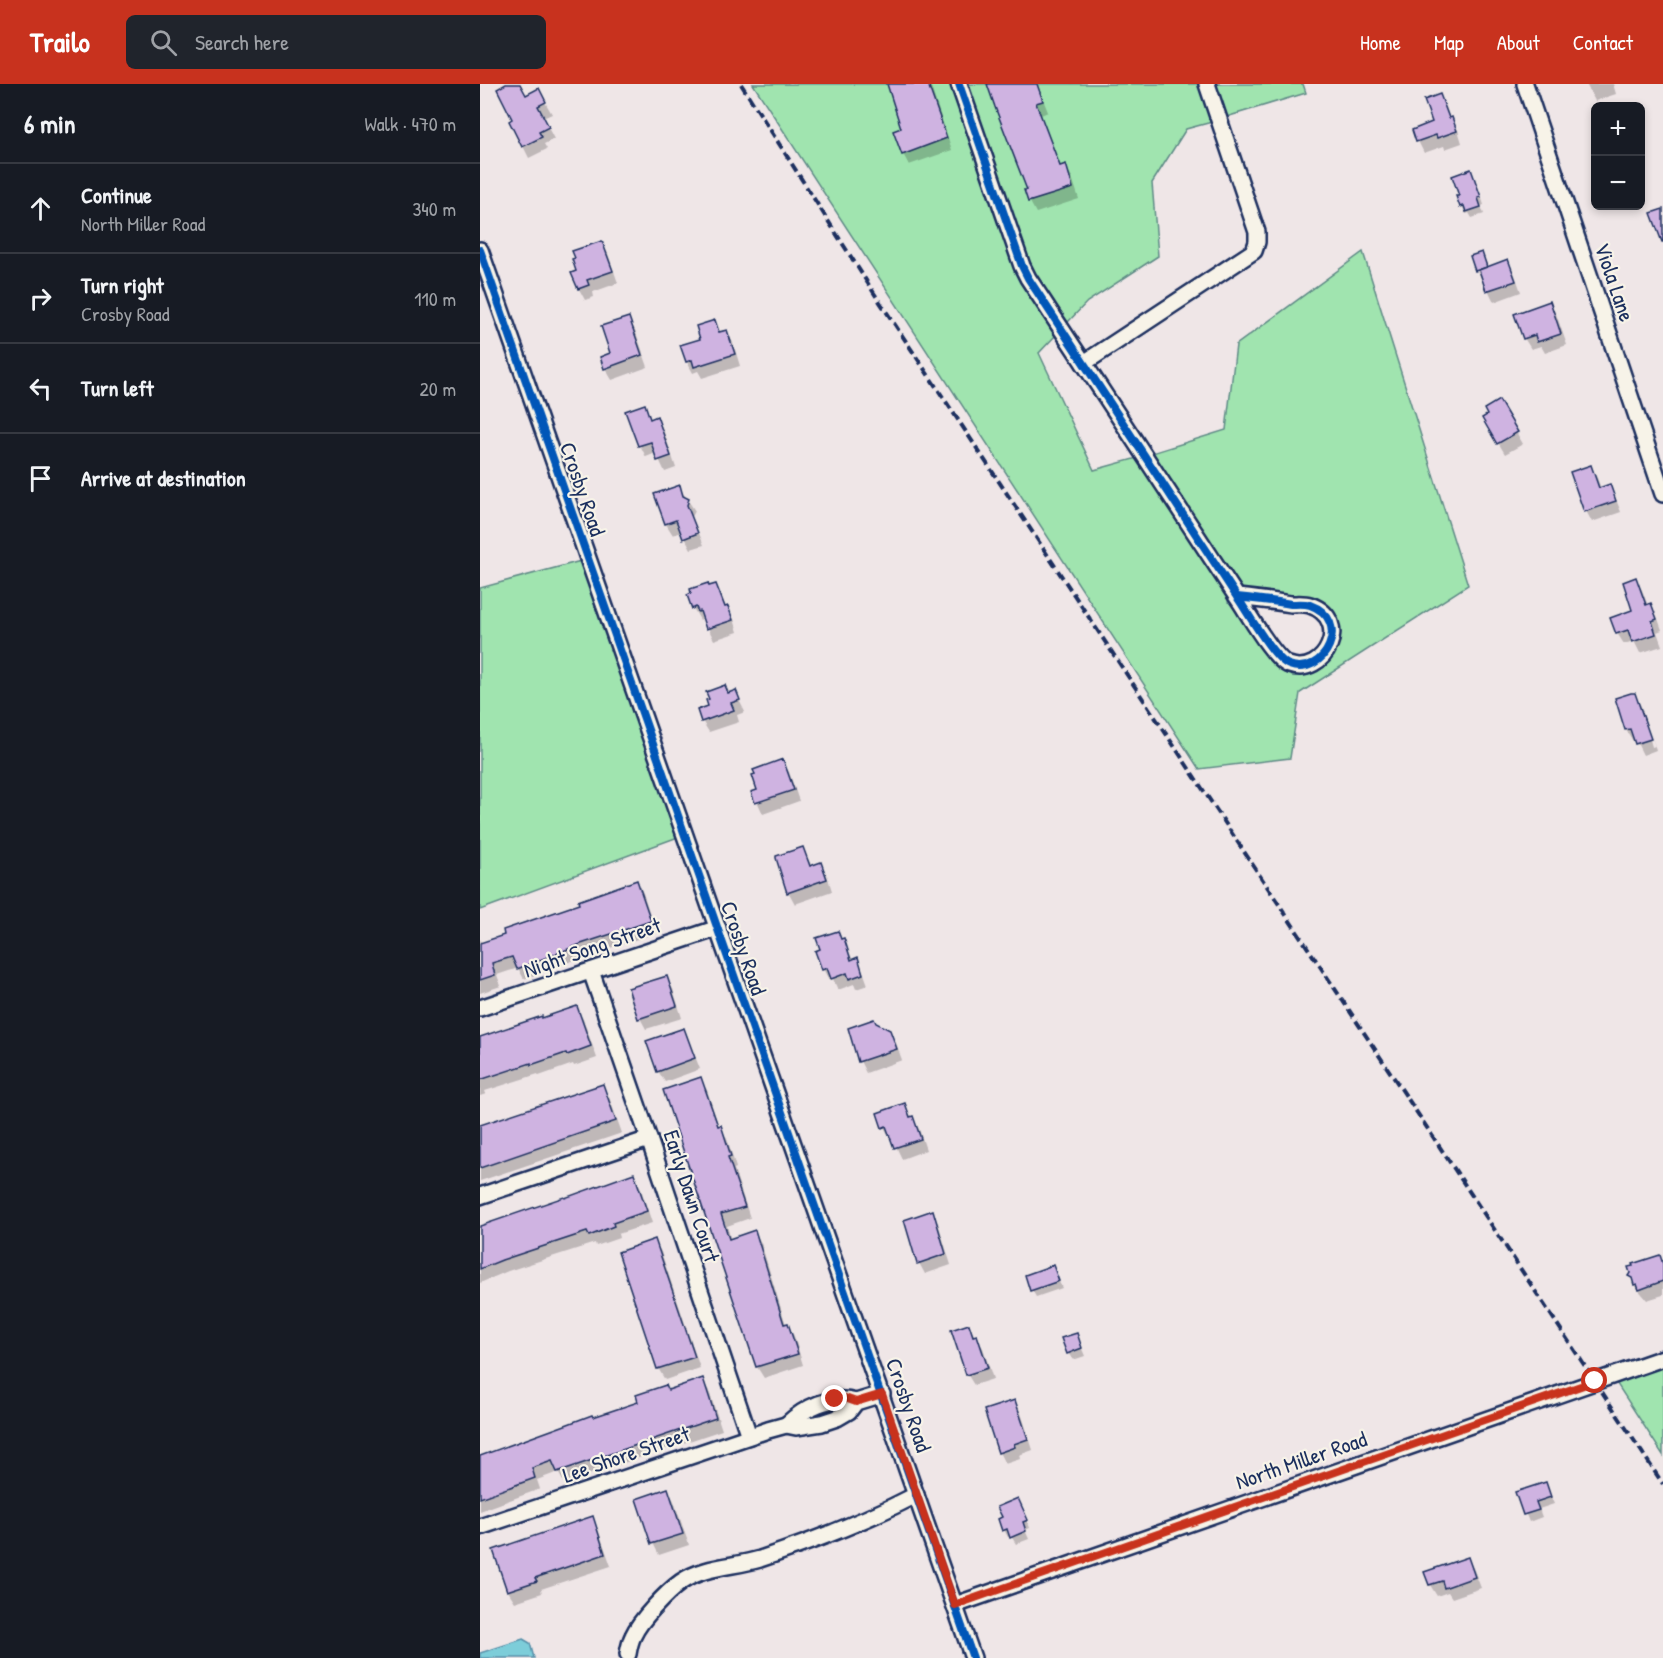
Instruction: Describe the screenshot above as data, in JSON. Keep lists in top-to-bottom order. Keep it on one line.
{"streets":{"street":["Viola Lane","Crosby Road","Night Song Street","Early Dawn Court","Lee Shore Street","North Miller Road"]},"crossings":[["Crosby Road","Night Song Street"],["Crosby Road","North Miller Road"],["Night Song Street","Early Dawn Court"],["Early Dawn Court","Lee Shore Street"]],"page":{"header":"Trailo","search":"Search here","nav":["Home","Map","About","Contact"],"heading":["6 min","Walk · 470 m"],"map_buttons":["+","−"],"list":[["Continue","North Miller Road","340 m"],["Turn right","Crosby Road","110 m"],["Turn left","20 m"],"Arrive at destination"]}}
